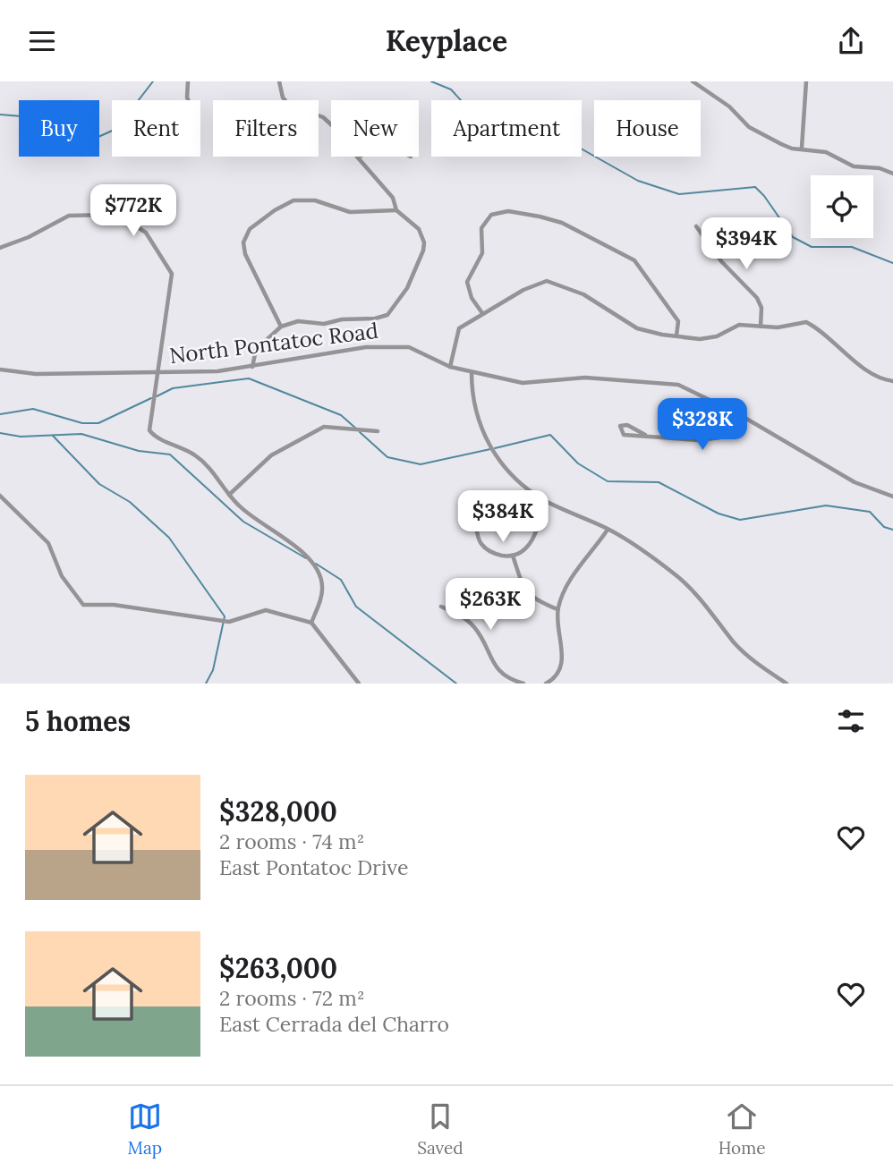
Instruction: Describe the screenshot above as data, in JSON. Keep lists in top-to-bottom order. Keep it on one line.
{"streets":{"street":["North Pontatoc Road"]},"page":{"header":"Keyplace","chip":["Buy","Rent","Filters","New","Apartment","House"],"price":["$772K","$394K","$328K","$384K","$263K"],"heading":"5 homes","list":[{"name":"$328,000","note":"2 rooms · 74 m² · East Pontatoc Drive"},{"name":"$263,000","note":"2 rooms · 72 m² · East Cerrada del Charro"}],"tabs":["Map","Saved","Home"]}}
